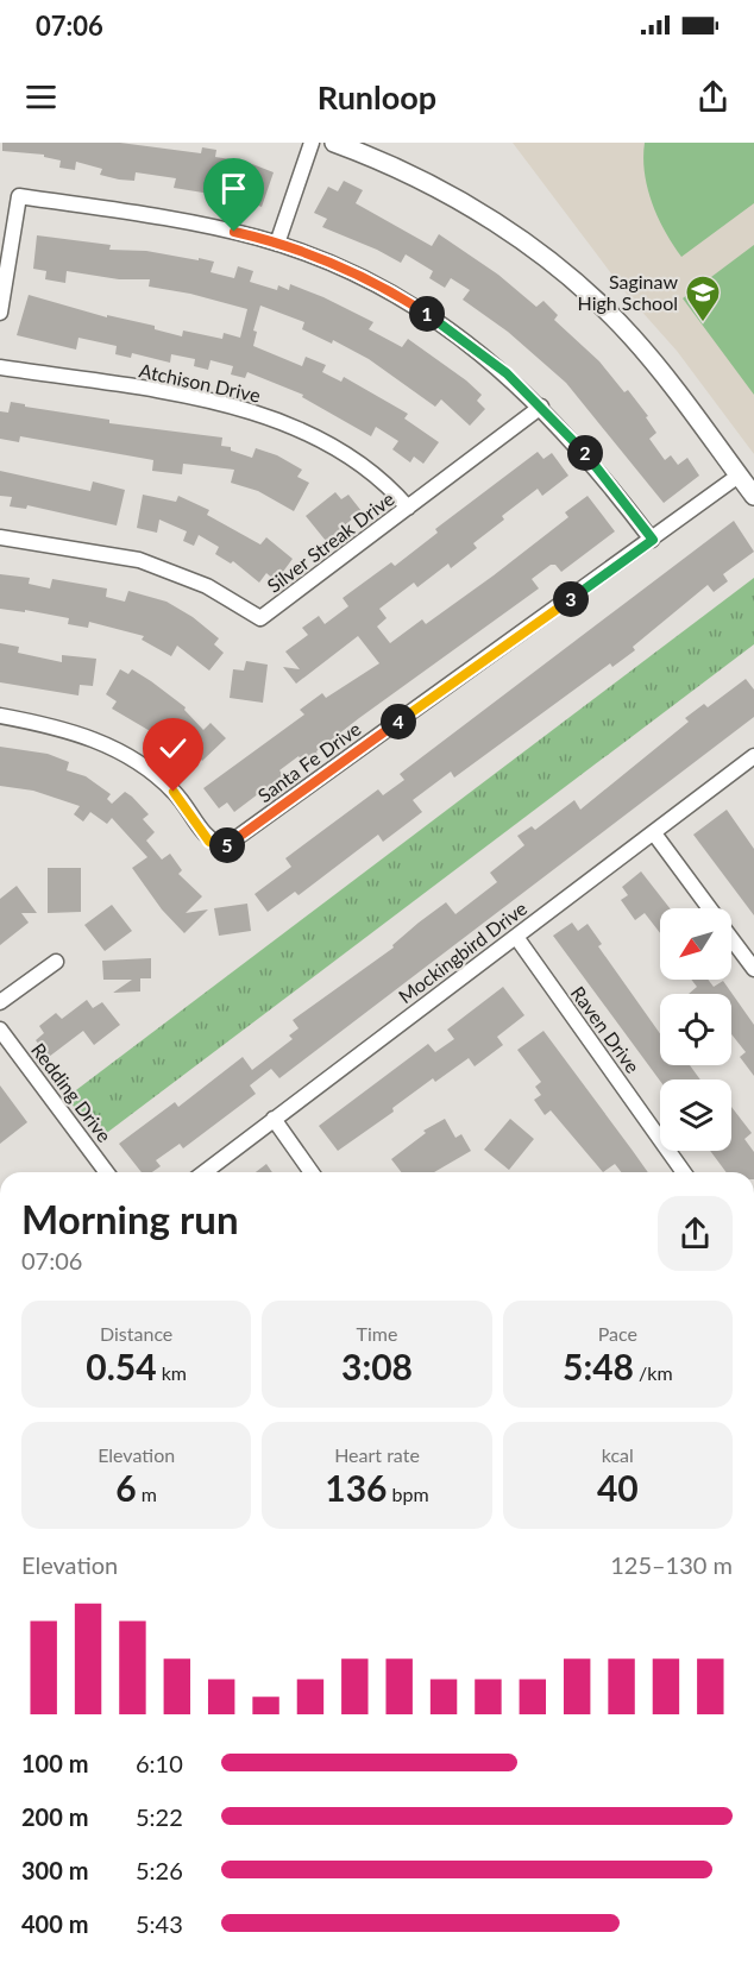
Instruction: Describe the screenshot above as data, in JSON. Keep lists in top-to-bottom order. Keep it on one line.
{"streets":{"street":["Atchison Drive","Silver Streak Drive","Santa Fe Drive","Mockingbird Drive","Raven Drive","Redding Drive"]},"crossings":[["Atchison Drive","Silver Streak Drive"],["Mockingbird Drive","Raven Drive"]],"places":{"school or university":["Saginaw High School"]},"north":"bottom left","page":{"status":"07:06","header":"Runloop","pins":["1","2","3","4","5"],"heading":["Morning run","07:06"],"stats":[["Distance","0.54 km"],["Time","3:08"],["Pace","5:48 /km"],["Elevation","6 m"],["Heart rate","136 bpm"],["kcal","40"]],"chart":["Elevation","125–130 m"],"list":[{"name":"100 m","note":"6:10"},{"name":"200 m","note":"5:22"},{"name":"300 m","note":"5:26"},{"name":"400 m","note":"5:43"}]}}
